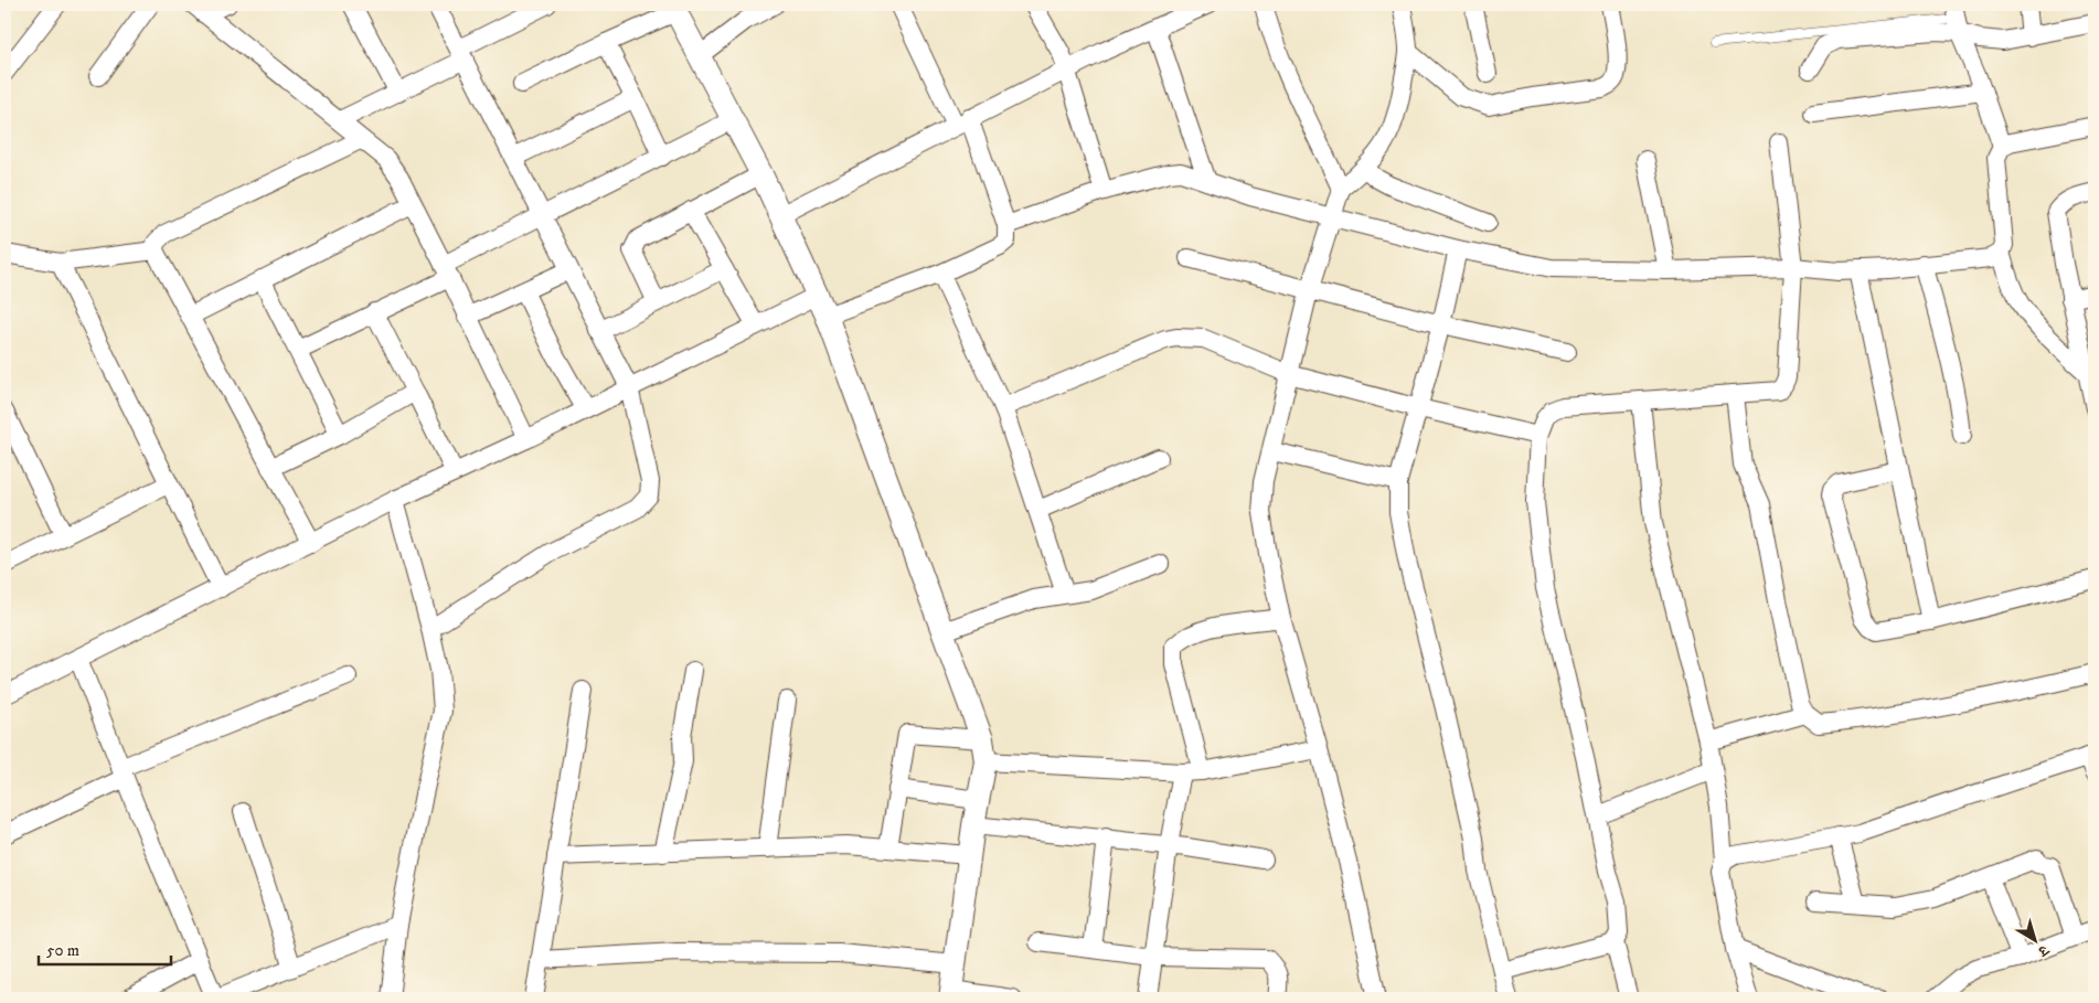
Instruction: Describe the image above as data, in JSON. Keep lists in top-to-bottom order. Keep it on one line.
{"scale_bar":"50 m","north":"bottom right"}
